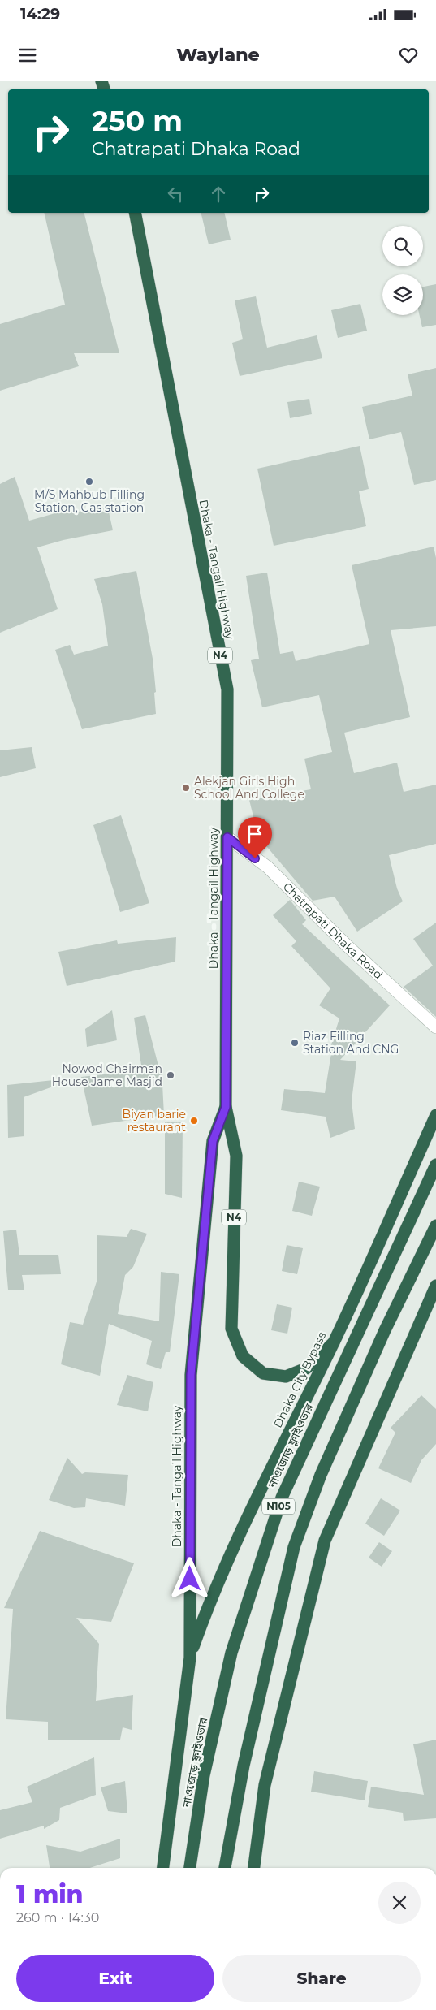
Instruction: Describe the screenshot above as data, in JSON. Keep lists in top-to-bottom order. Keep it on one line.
{"streets":{"highway":["Dhaka - Tangail Highway","N4","Dhaka City Bypass","নাওজোড় ফ্লাইওভার","N105"],"street":["Chatrapati Dhaka Road"]},"crossings":[["Dhaka - Tangail Highway","Chatrapati Dhaka Road"],["Dhaka - Tangail Highway","Dhaka City Bypass"]],"places":["M/S Mahbub Filling Station, Gas station","Alekjan Girls High School And College","Riaz Filling Station And CNG","Nowod Chairman House Jame Masjid","Biyan barie restaurant"],"page":{"status":"14:29","header":"Waylane","turn":["250 m","Chatrapati Dhaka Road"],"heading":["1 min","260 m · 14:30"],"buttons":["Exit","Share"]}}
